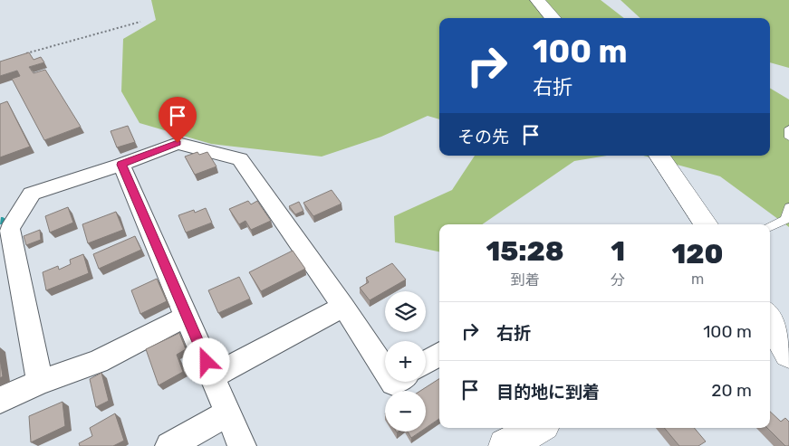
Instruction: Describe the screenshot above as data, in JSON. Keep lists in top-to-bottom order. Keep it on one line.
{"page":{"turn":["100 m","右折"],"then":"その先","eta":["15:28","到着","1","分","120","m"],"map_buttons":["+","−"],"list":[{"name":"右折","value":"100 m"},{"name":"目的地に到着","value":"20 m"}]}}
